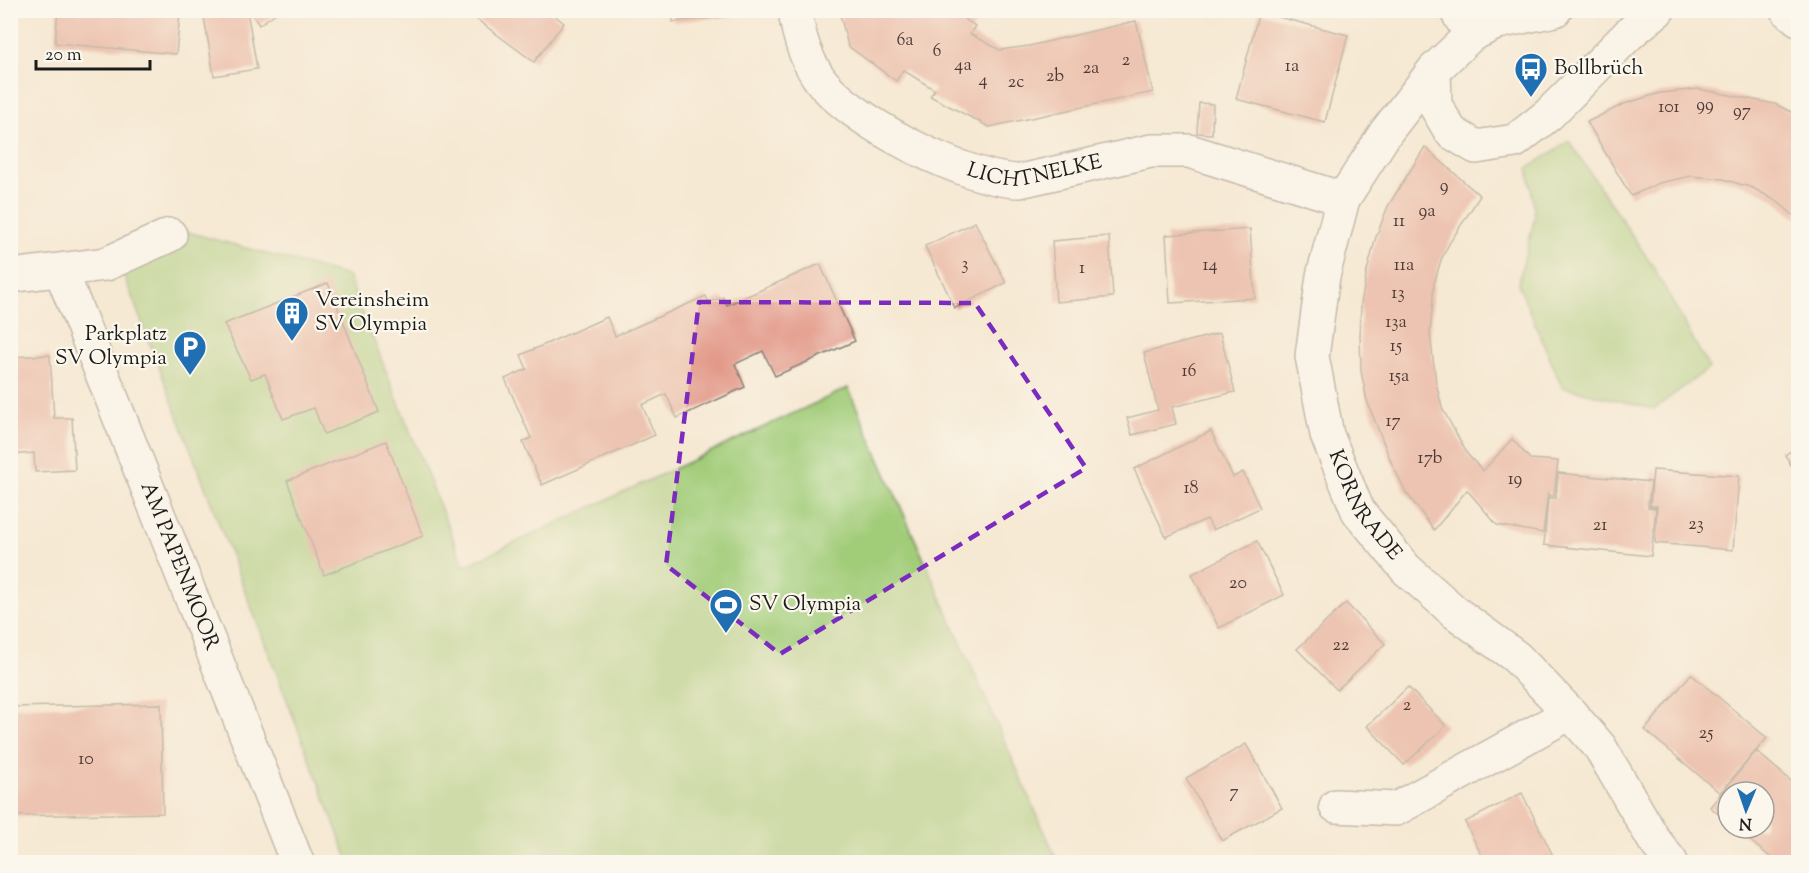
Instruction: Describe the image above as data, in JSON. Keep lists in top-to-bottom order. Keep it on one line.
{"streets":{"street":["LICHTNELKE","KORNRADE","AM PAPENMOOR"]},"crossings":[["LICHTNELKE","KORNRADE"]],"places":{"bus stop":["Bollbrüch"],"building":["Vereinsheim SV Olympia"],"parking":["Parkplatz SV Olympia"],"sports":["SV Olympia"]},"house_numbers":["6a","6","2","4a","1a","2a","2b","4","2c","99","101","97","9","9a","11","3","14","11a","1","13","13a","15","16","15a","17","17b","19","18","23","21","20","22","2","25","10","7"],"scale_bar":"20 m","north":"bottom"}
